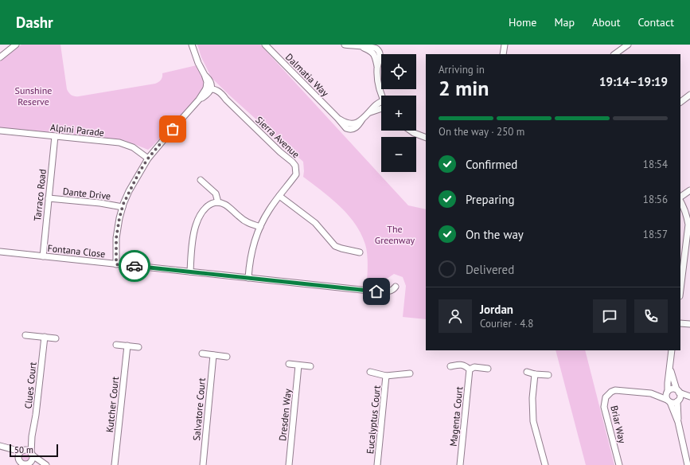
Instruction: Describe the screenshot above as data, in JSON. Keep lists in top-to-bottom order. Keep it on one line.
{"streets":{"street":["Dalmatia Way","Alpini Parade","Sierra Avenue","Dante Drive","Tarraco Road","Fontana Close","Clues Court","Kutcher Court","Salvatore Court","Dresden Way","Magenta Court","Eucalyptus Court","Briar Way"]},"crossings":[["Alpini Parade","Tarraco Road"],["Sierra Avenue","Fontana Close"],["Dante Drive","Tarraco Road"],["Tarraco Road","Fontana Close"]],"parks":["Sunshine Reserve","The Greenway"],"scale_bar":"50 m","page":{"header":"Dashr","nav":["Home","Map","About","Contact"],"map_buttons":["+","−"],"heading":["2 min","Arriving in","19:14–19:19"],"panel":["Jordan","Courier · 4.8"],"bar":"On the way · 250 m","list":[["Confirmed","18:54"],["Preparing","18:56"],["On the way","18:57"],"Delivered"],"scale":"50 m"}}
